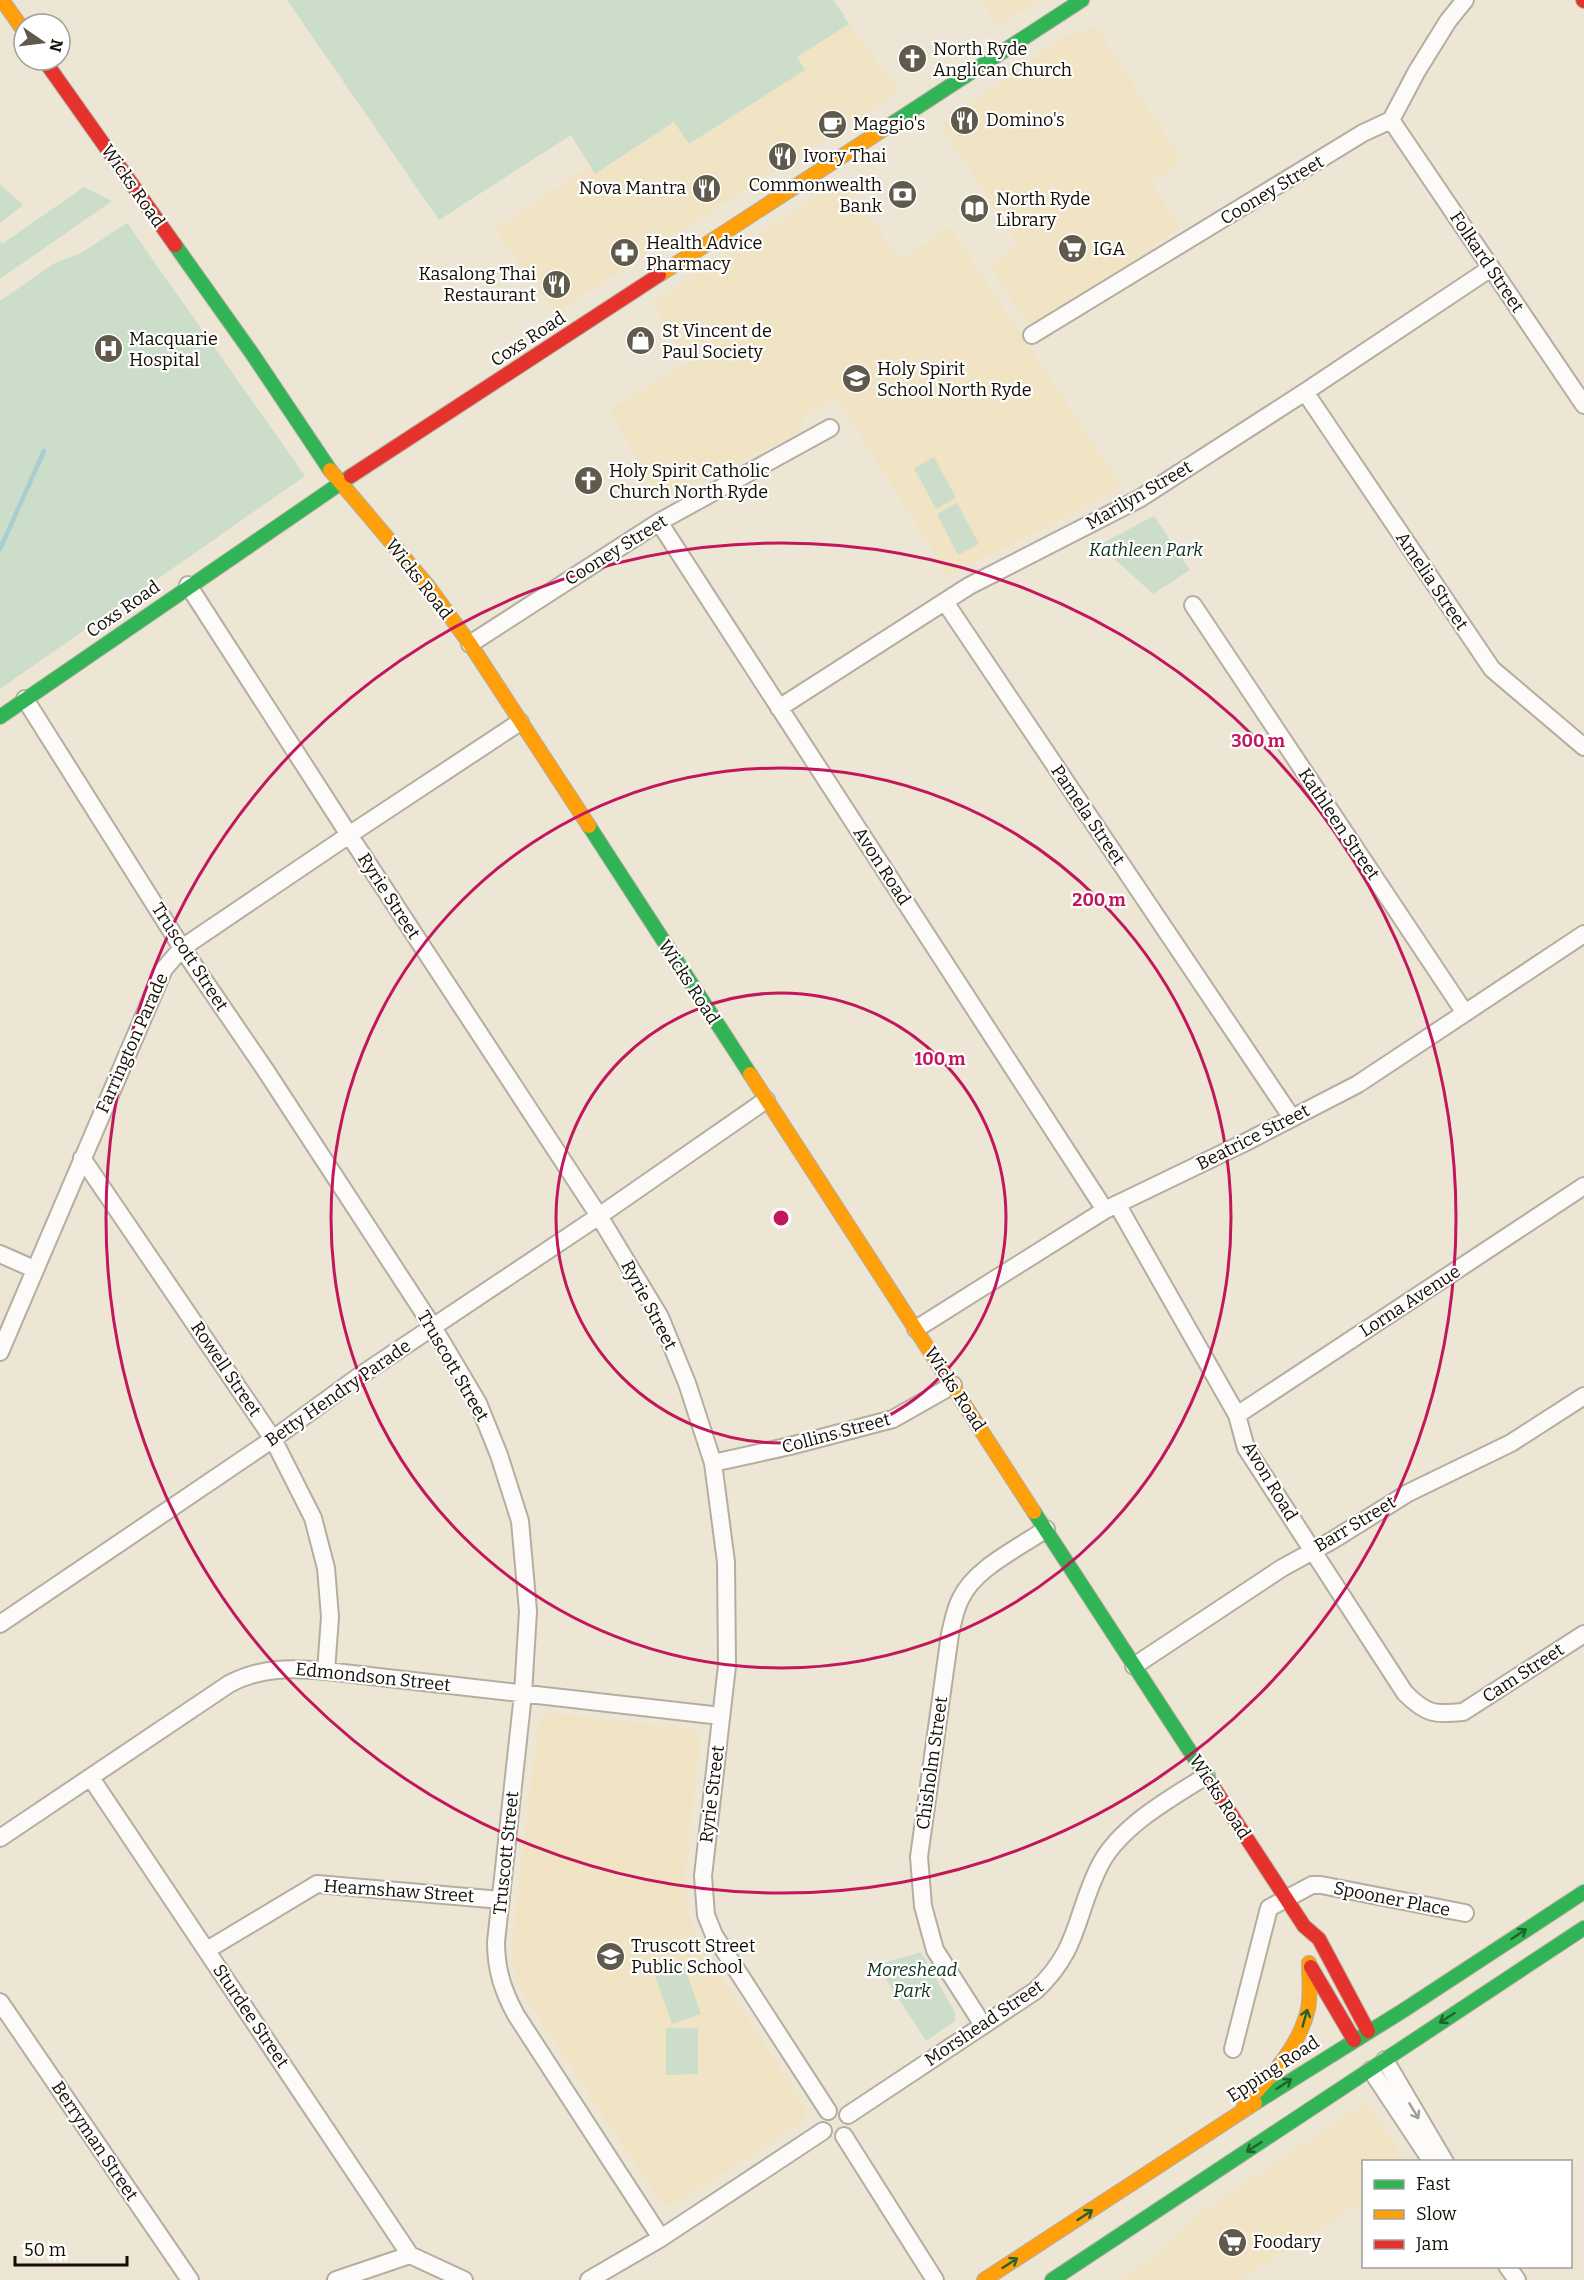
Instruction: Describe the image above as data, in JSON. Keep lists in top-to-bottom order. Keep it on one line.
{"streets":{"main road":["Wicks Road","Coxs Road","Epping Road"],"street":["Cooney Street","Folkard Street","Marilyn Street","Amelia Street","Pamela Street","Kathleen Street","Avon Road","Ryrie Street","Truscott Street","Farrington Parade","Beatrice Street","Lorna Avenue","Rowell Street","Betty Hendry Parade","Collins Street","Barr Street","Cam Street","Edmondson Street","Chisholm Street","Hearnshaw Street","Spooner Place","Sturdee Street","Morshead Street","Berryman Street"]},"crossings":[["Wicks Road","Cooney Street"],["Wicks Road","Coxs Road"],["Wicks Road","Farrington Parade"],["Wicks Road","Beatrice Street"],["Wicks Road","Betty Hendry Parade"],["Wicks Road","Collins Street"],["Wicks Road","Barr Street"],["Wicks Road","Chisholm Street"],["Wicks Road","Spooner Place"],["Wicks Road","Morshead Street"],["Wicks Road","Epping Road"],["Cooney Street","Folkard Street"],["Cooney Street","Avon Road"],["Folkard Street","Marilyn Street"],["Coxs Road","Ryrie Street"],["Coxs Road","Truscott Street"],["Marilyn Street","Amelia Street"],["Marilyn Street","Pamela Street"],["Marilyn Street","Avon Road"],["Pamela Street","Beatrice Street"],["Kathleen Street","Beatrice Street"],["Avon Road","Beatrice Street"],["Avon Road","Lorna Avenue"],["Avon Road","Barr Street"],["Avon Road","Cam Street"],["Ryrie Street","Farrington Parade"],["Ryrie Street","Betty Hendry Parade"],["Ryrie Street","Collins Street"],["Ryrie Street","Edmondson Street"],["Ryrie Street","Morshead Street"],["Truscott Street","Farrington Parade"],["Truscott Street","Betty Hendry Parade"],["Truscott Street","Edmondson Street"],["Truscott Street","Hearnshaw Street"],["Farrington Parade","Rowell Street"],["Rowell Street","Betty Hendry Parade"],["Rowell Street","Edmondson Street"],["Edmondson Street","Sturdee Street"],["Chisholm Street","Morshead Street"],["Hearnshaw Street","Sturdee Street"]],"parks":["Kathleen Park","Moreshead Park"],"places":{"church":["North Ryde Anglican Church","Holy Spirit Catholic Church North Ryde"],"restaurant":["Domino's","Ivory Thai","Nova Mantra","Kasalong Thai Restaurant"],"cafe":["Maggio's"],"bank":["Commonwealth Bank"],"library":["North Ryde Library"],"supermarket":["IGA","Foodary"],"pharmacy":["Health Advice Pharmacy"],"shop":["St Vincent de Paul Society"],"hospital":["Macquarie Hospital"],"school or university":["Holy Spirit School North Ryde","Truscott Street Public School"]},"legend":["Fast","Slow","Jam"],"scale_bar":"50 m","north":"right","rings":["300 m","200 m","100 m"]}
